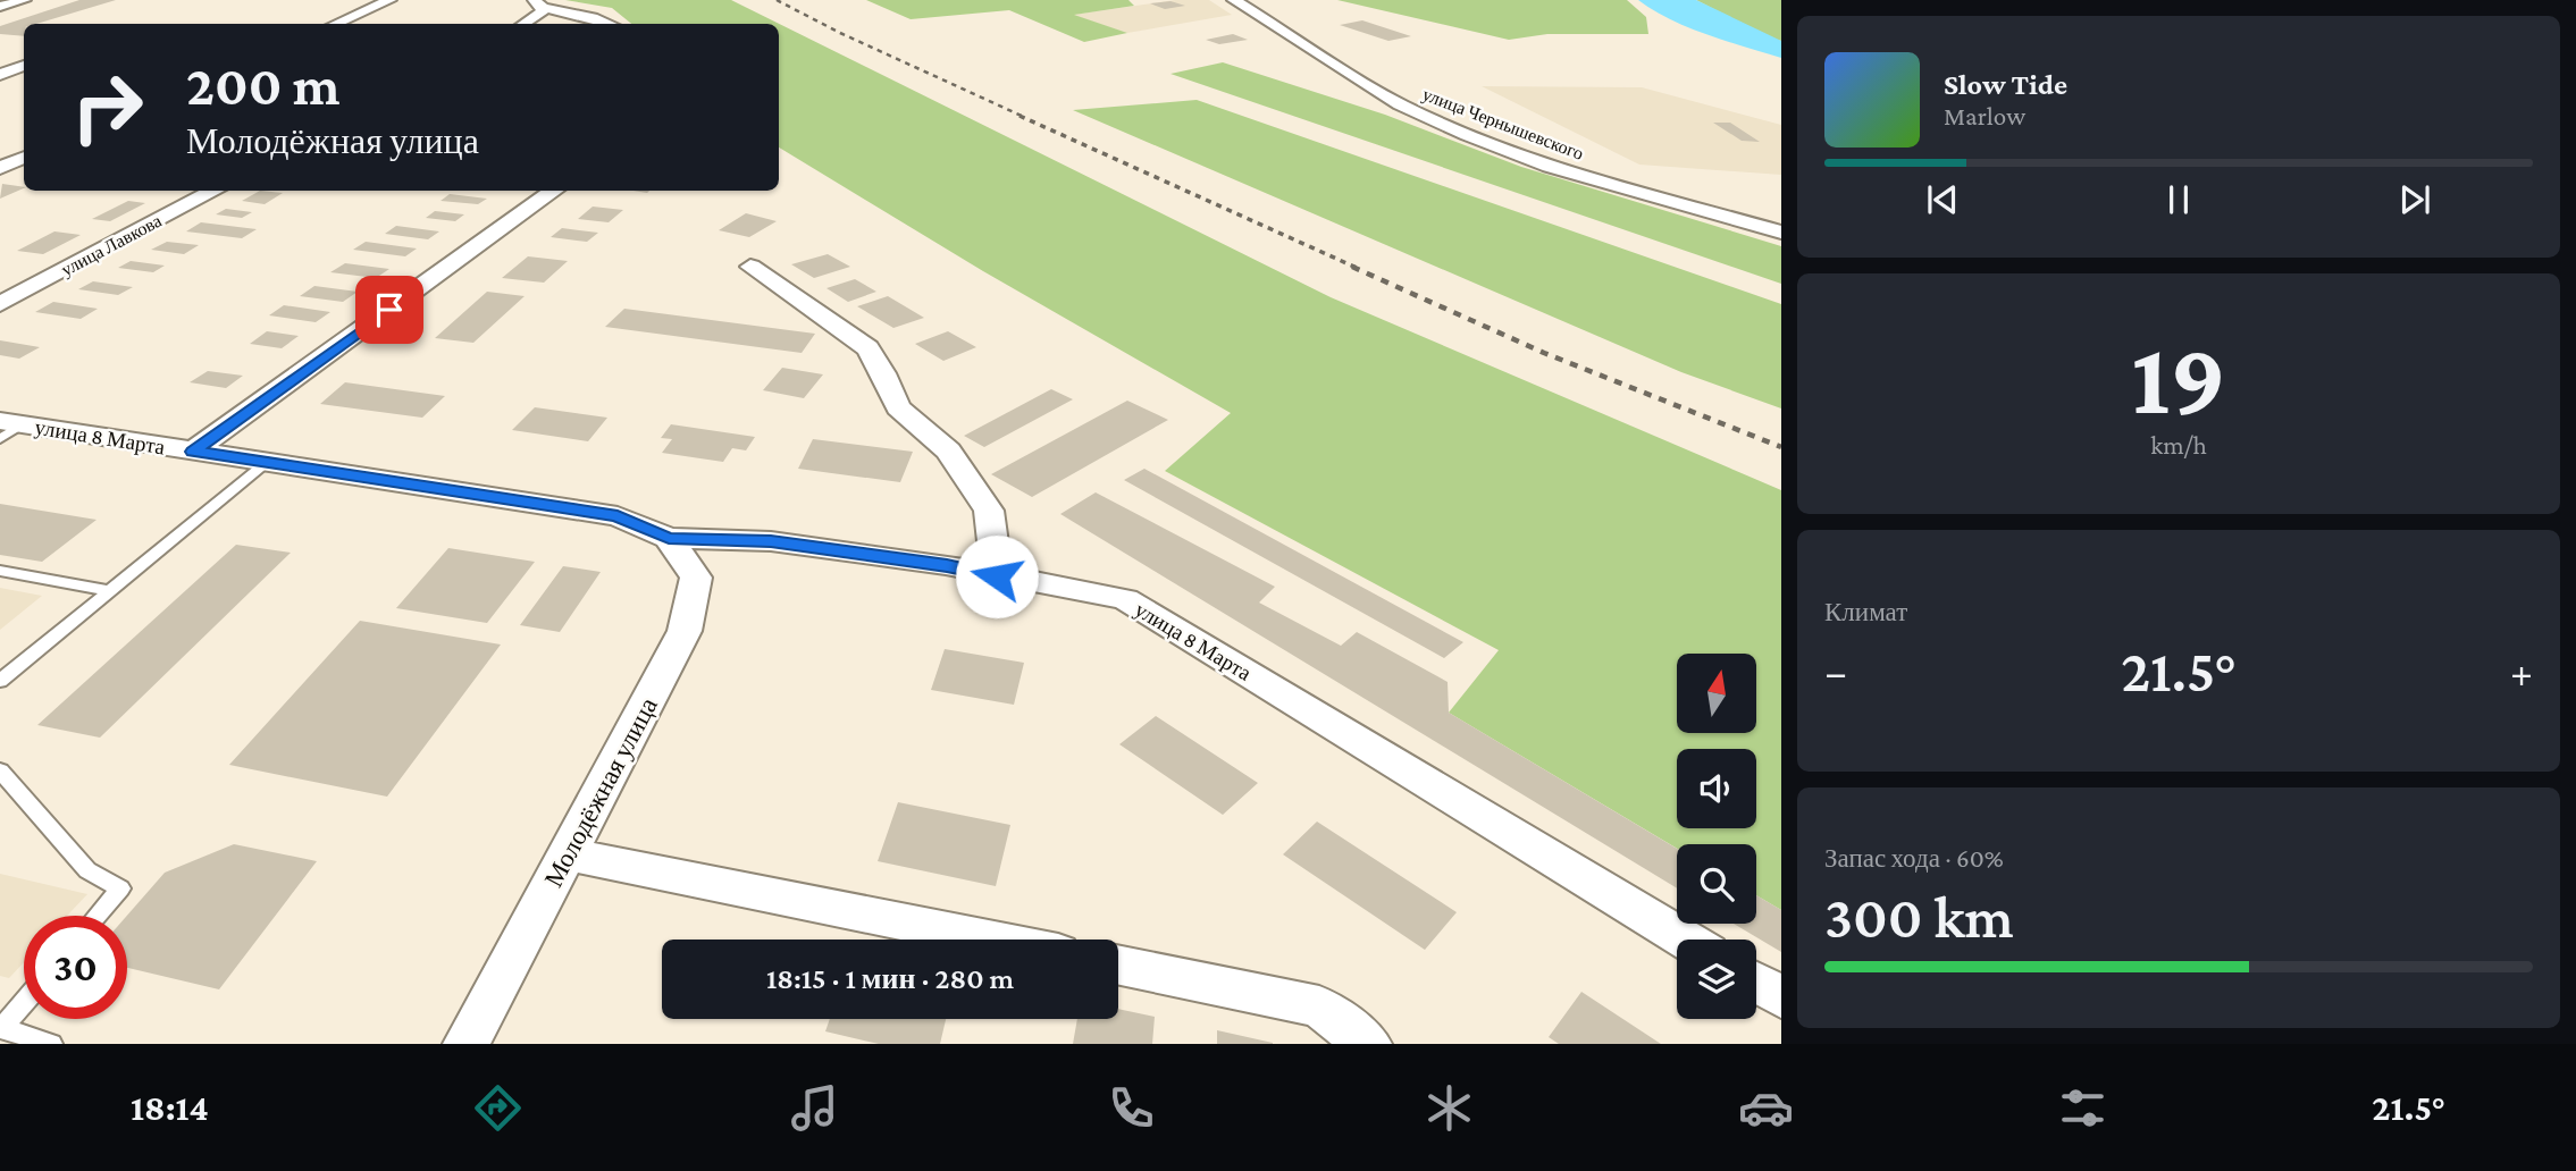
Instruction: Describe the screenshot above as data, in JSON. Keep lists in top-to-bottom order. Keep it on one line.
{"streets":{"street":["улица Чернышевского","улица Лавкова","улица 8 Марта","Молодёжная улица"]},"crossings":[["улица 8 Марта","Молодёжная улица"]],"north":"top","page":{"turn":["200 m","Молодёжная улица"],"song":["Slow Tide","Marlow"],"tile":[["19","km/h"],"Климат",["Запас хода · 60%","300 km"]],"heat":["−","21.5°","+"],"limit":"30","trip":"18:15 · 1 мин · 280 m","tabs":["18:14","21.5°"]}}
